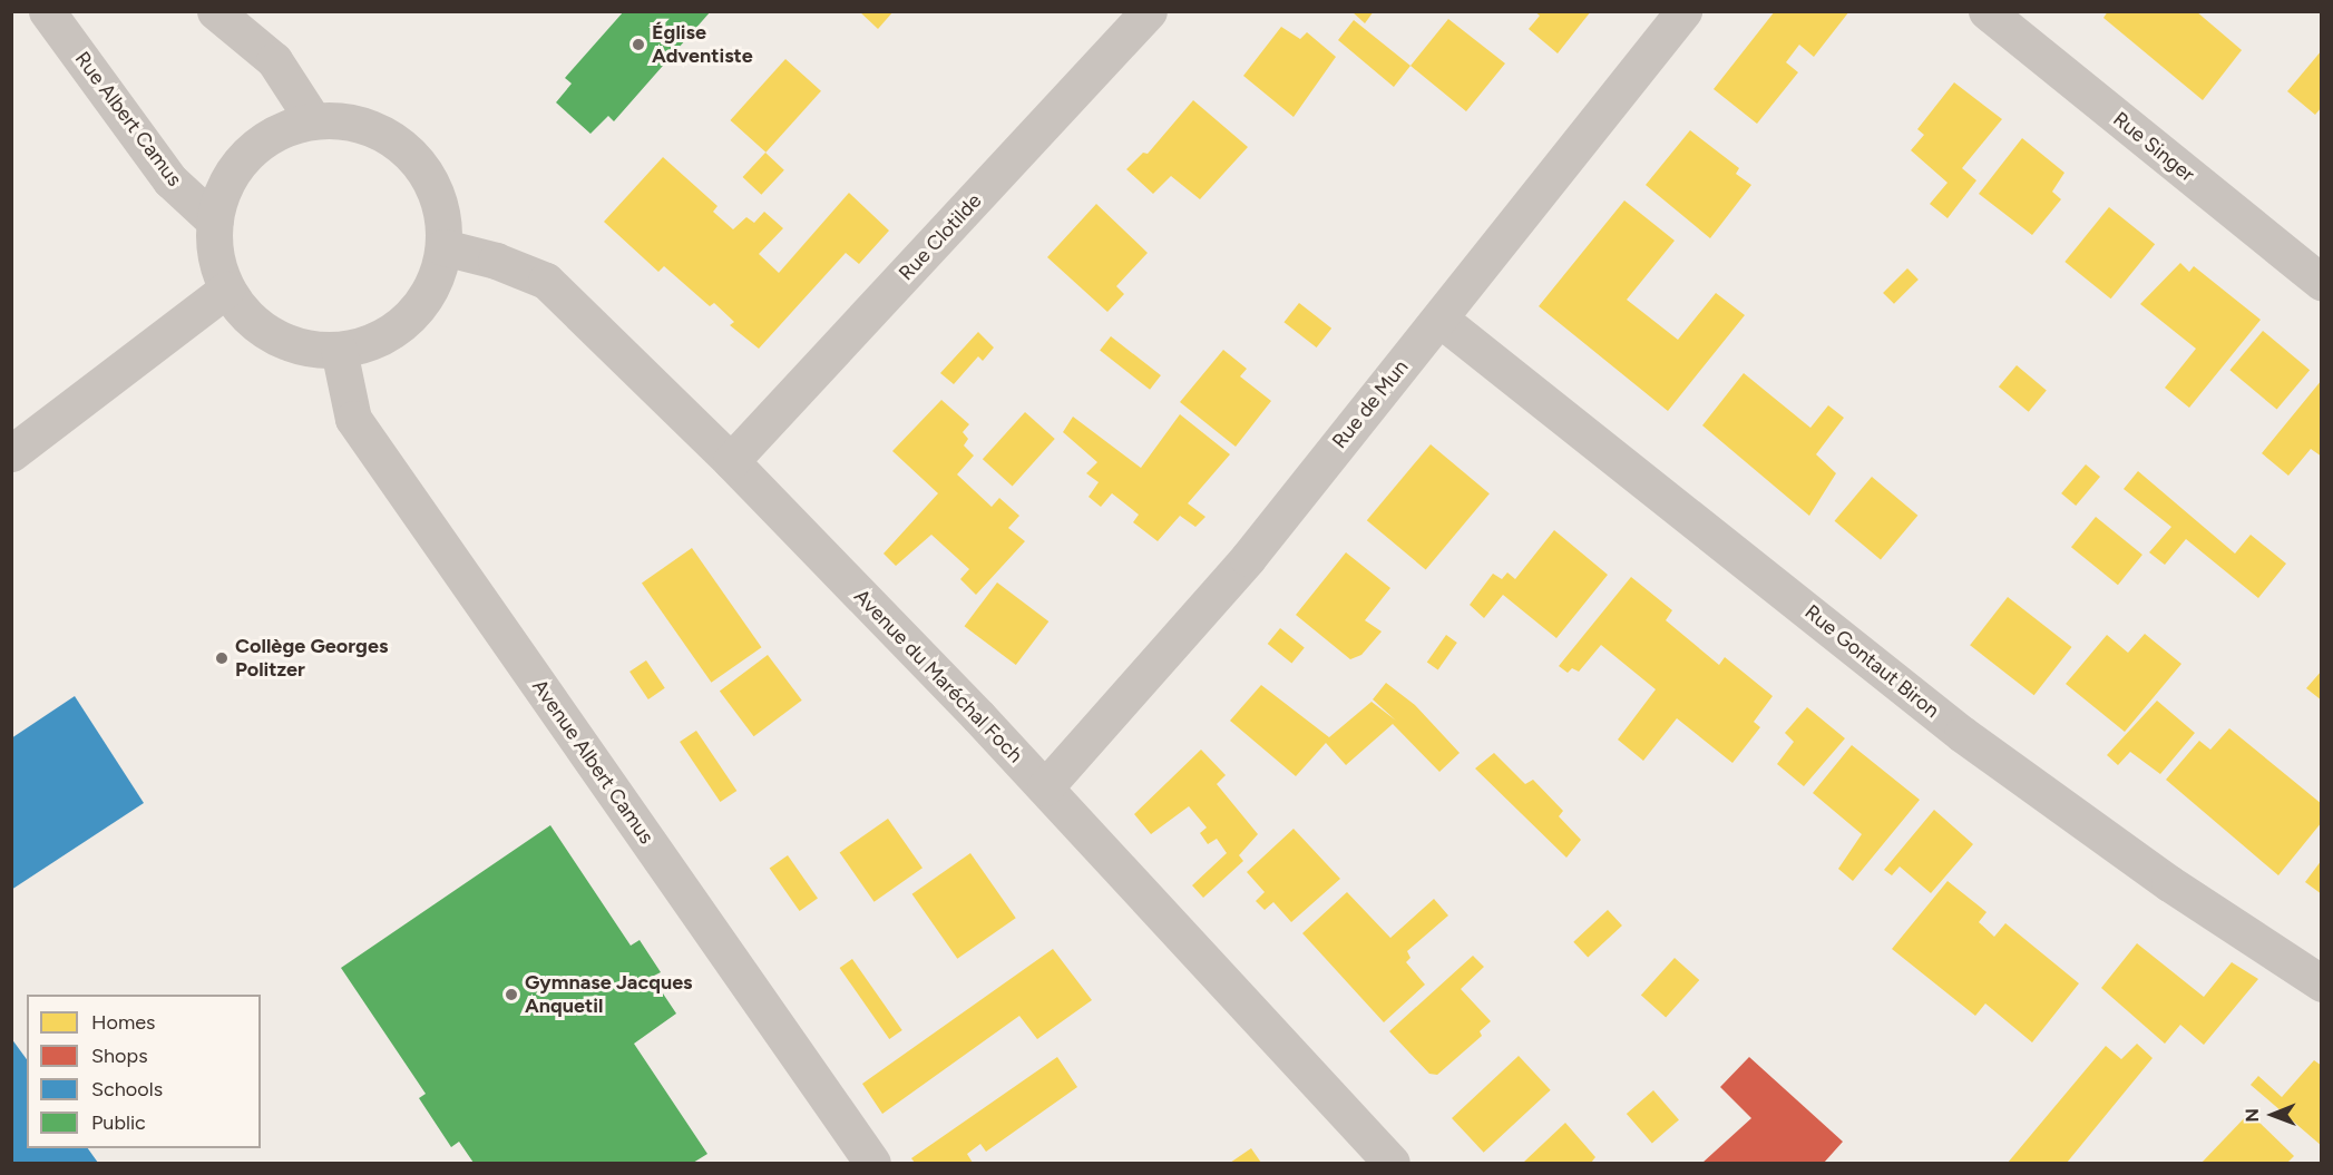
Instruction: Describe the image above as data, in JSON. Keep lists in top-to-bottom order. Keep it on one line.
{"streets":{"street":["Rue Albert Camus","Rue Singer","Rue Clotilde","Rue de Mun","Rue Gontaut Biron","Avenue du Maréchal Foch","Avenue Albert Camus"]},"crossings":[["Rue Albert Camus","Avenue du Maréchal Foch"],["Rue Albert Camus","Avenue Albert Camus"],["Rue Clotilde","Avenue du Maréchal Foch"],["Rue de Mun","Rue Gontaut Biron"],["Rue de Mun","Avenue du Maréchal Foch"],["Avenue du Maréchal Foch","Avenue Albert Camus"]],"places":["Église Adventiste","Collège Georges Politzer","Gymnase Jacques Anquetil"],"legend":["Homes","Shops","Schools","Public"],"north":"left"}
